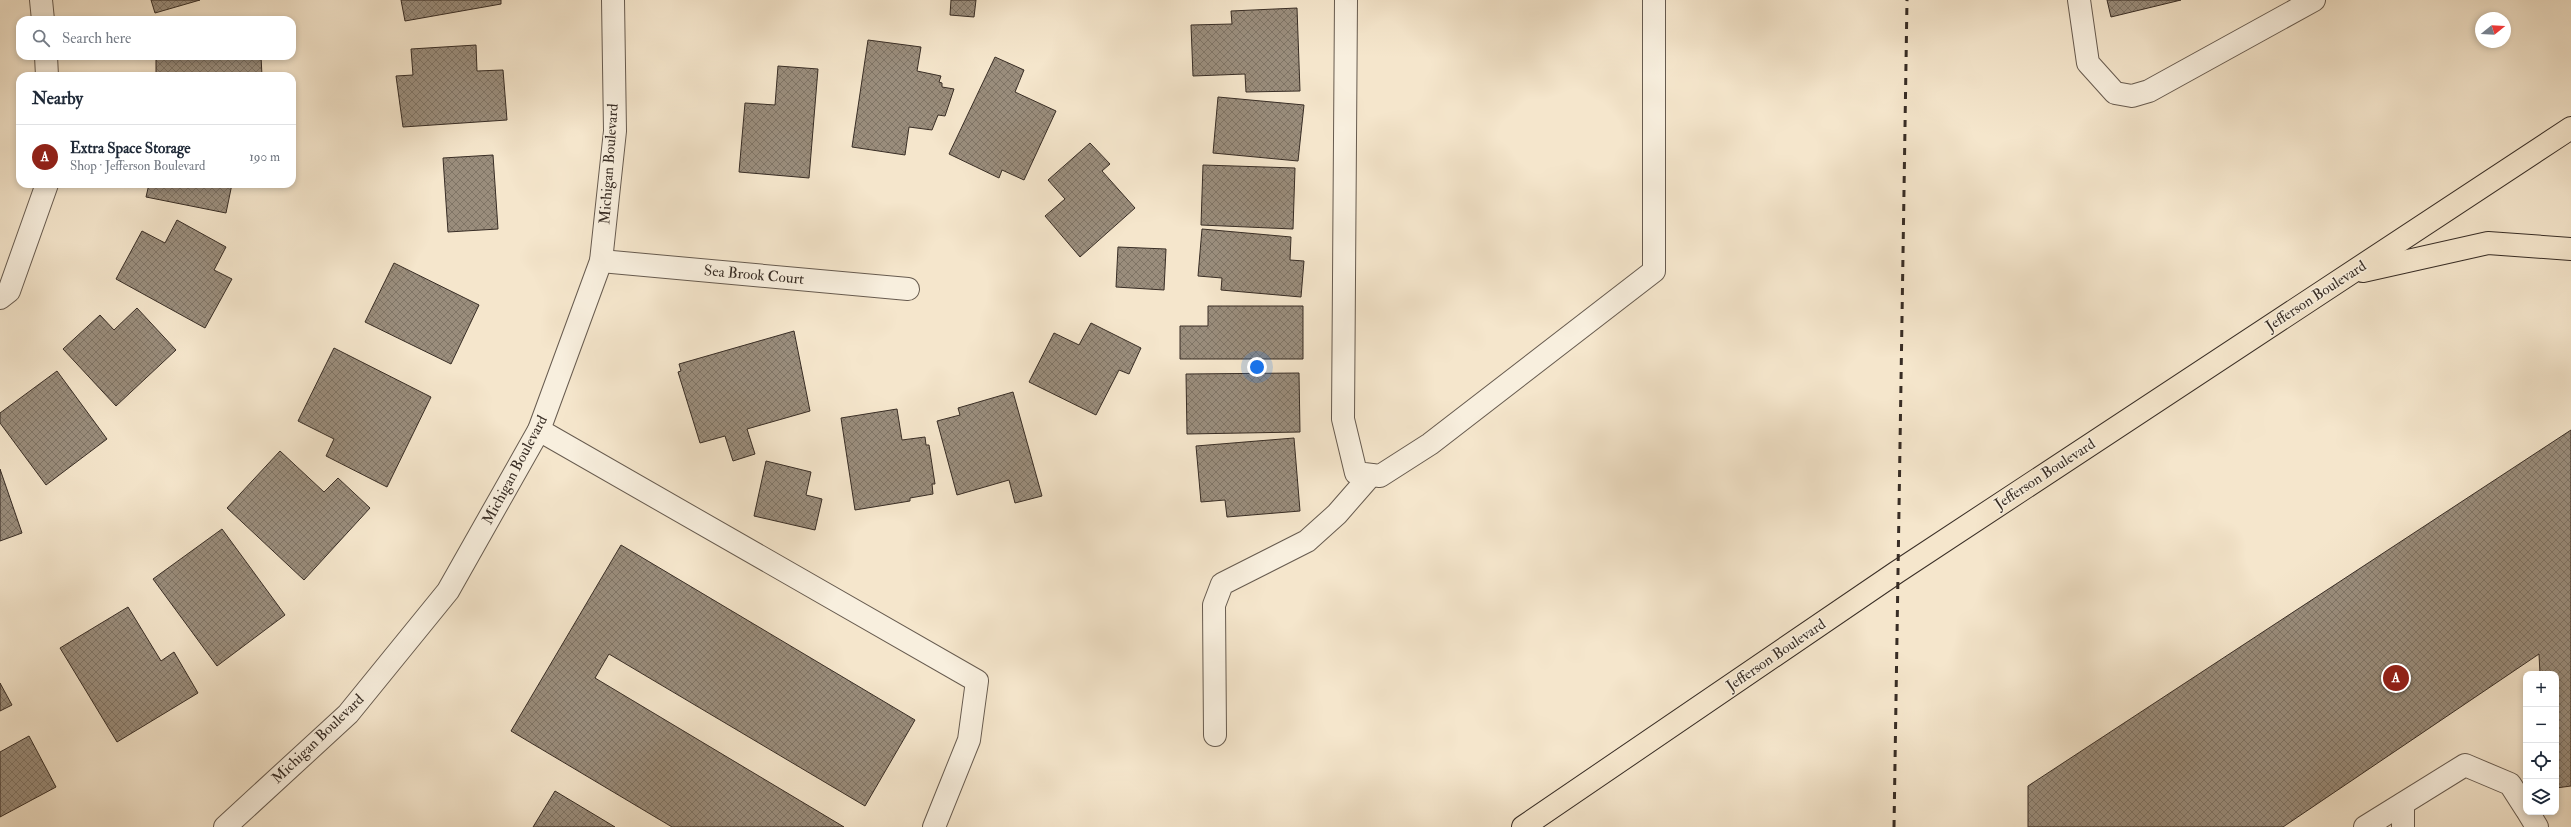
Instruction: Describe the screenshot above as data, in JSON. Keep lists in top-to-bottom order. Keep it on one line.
{"streets":{"main road":["Jefferson Boulevard"],"street":["Michigan Boulevard","Sea Brook Court"]},"crossings":[["Michigan Boulevard","Sea Brook Court"]],"north":"right","page":{"search":"Search here","heading":"Nearby","list":[{"mark":"A","name":"Extra Space Storage","note":"Shop · Jefferson Boulevard","value":"190 m"}],"pins":"A","map_buttons":["+","−"]}}
